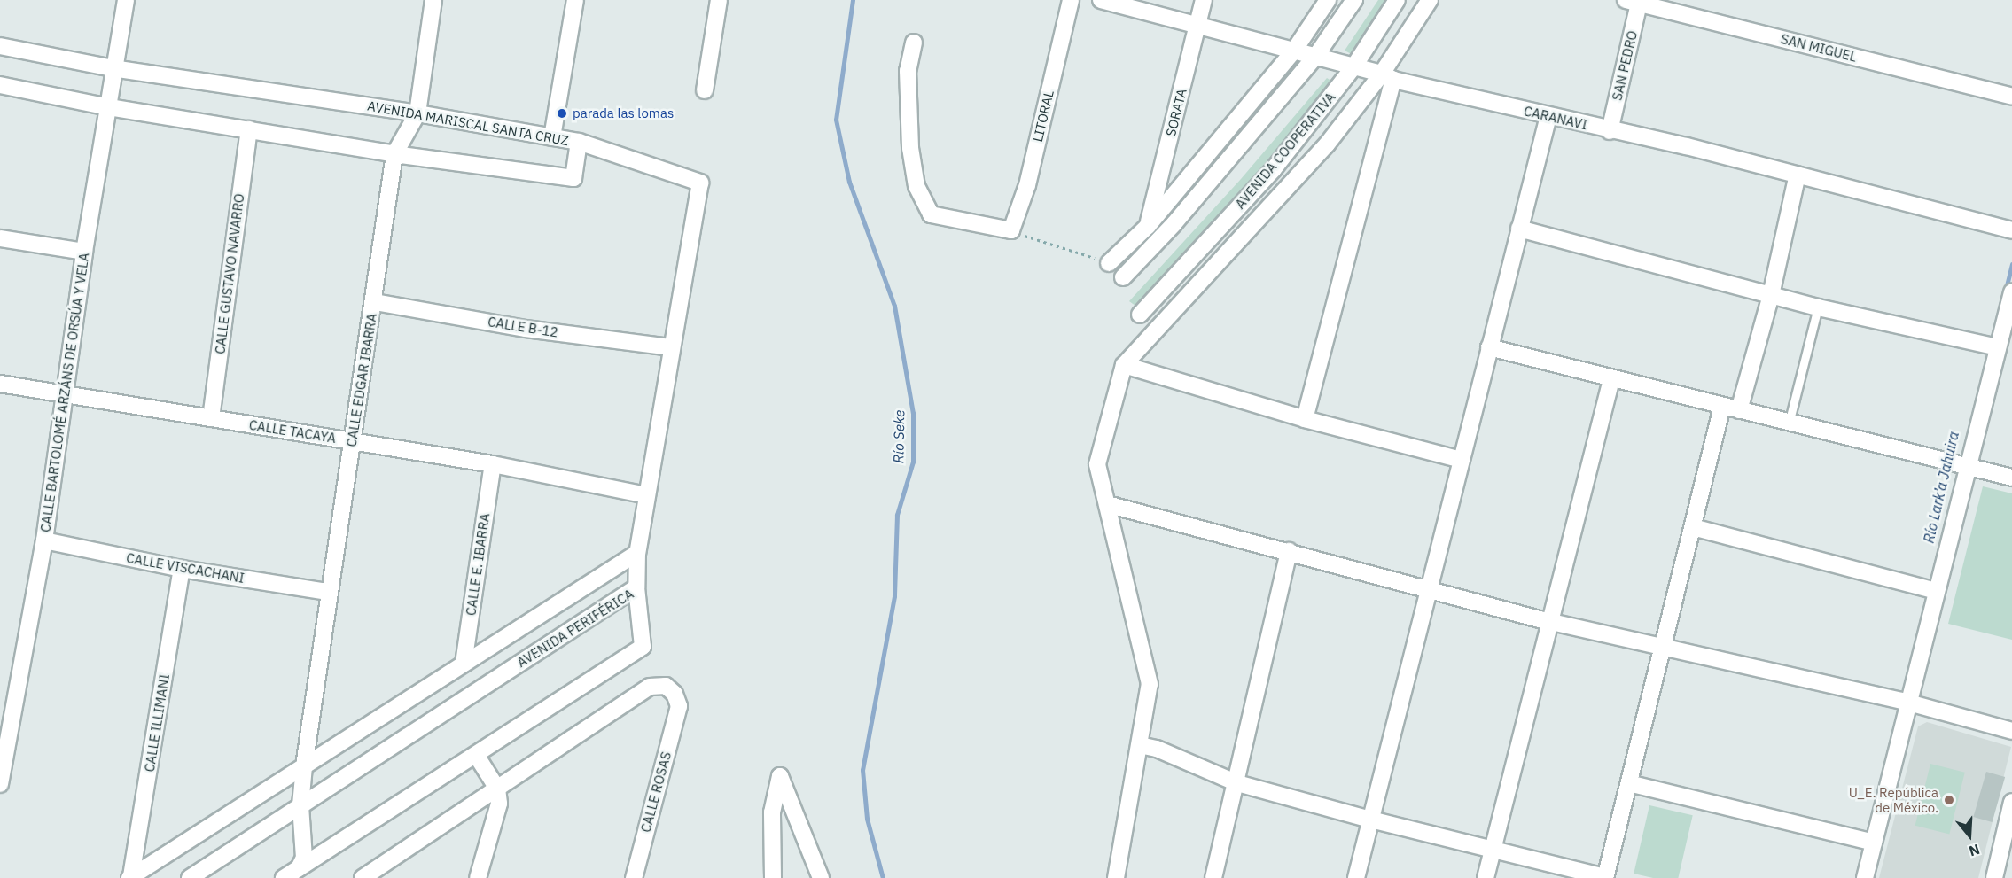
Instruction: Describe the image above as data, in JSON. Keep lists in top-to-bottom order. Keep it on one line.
{"streets":{"street":["SAN MIGUEL","SAN PEDRO","SORATA","LITORAL","CARANAVI","AVENIDA MARISCAL SANTA CRUZ","AVENIDA COOPERATIVA","CALLE GUSTAVO NAVARRO","CALLE B-12","CALLE EDGAR IBARRA","CALLE BARTOLOMÉ ARZÁNS DE ORSÚA Y VELA","CALLE TACAYA","CALLE E. IBARRA","CALLE VISCACHANI","AVENIDA PERIFÉRICA","CALLE ILLIMANI","CALLE ROSAS"]},"crossings":[["SAN MIGUEL","SAN PEDRO"],["SAN PEDRO","CARANAVI"],["SORATA","CARANAVI"],["CARANAVI","AVENIDA COOPERATIVA"],["AVENIDA MARISCAL SANTA CRUZ","CALLE GUSTAVO NAVARRO"],["AVENIDA MARISCAL SANTA CRUZ","CALLE EDGAR IBARRA"],["AVENIDA MARISCAL SANTA CRUZ","CALLE BARTOLOMÉ ARZÁNS DE ORSÚA Y VELA"],["CALLE GUSTAVO NAVARRO","CALLE TACAYA"],["CALLE B-12","CALLE EDGAR IBARRA"],["CALLE EDGAR IBARRA","CALLE TACAYA"],["CALLE EDGAR IBARRA","CALLE VISCACHANI"],["CALLE EDGAR IBARRA","AVENIDA PERIFÉRICA"],["CALLE BARTOLOMÉ ARZÁNS DE ORSÚA Y VELA","CALLE TACAYA"],["CALLE BARTOLOMÉ ARZÁNS DE ORSÚA Y VELA","CALLE VISCACHANI"],["CALLE TACAYA","CALLE E. IBARRA"],["CALLE VISCACHANI","CALLE ILLIMANI"]],"water":["Río Seke","Río Lark’a Jahuira"],"places":["parada las lomas","U_E. República de México."],"north":"bottom"}
